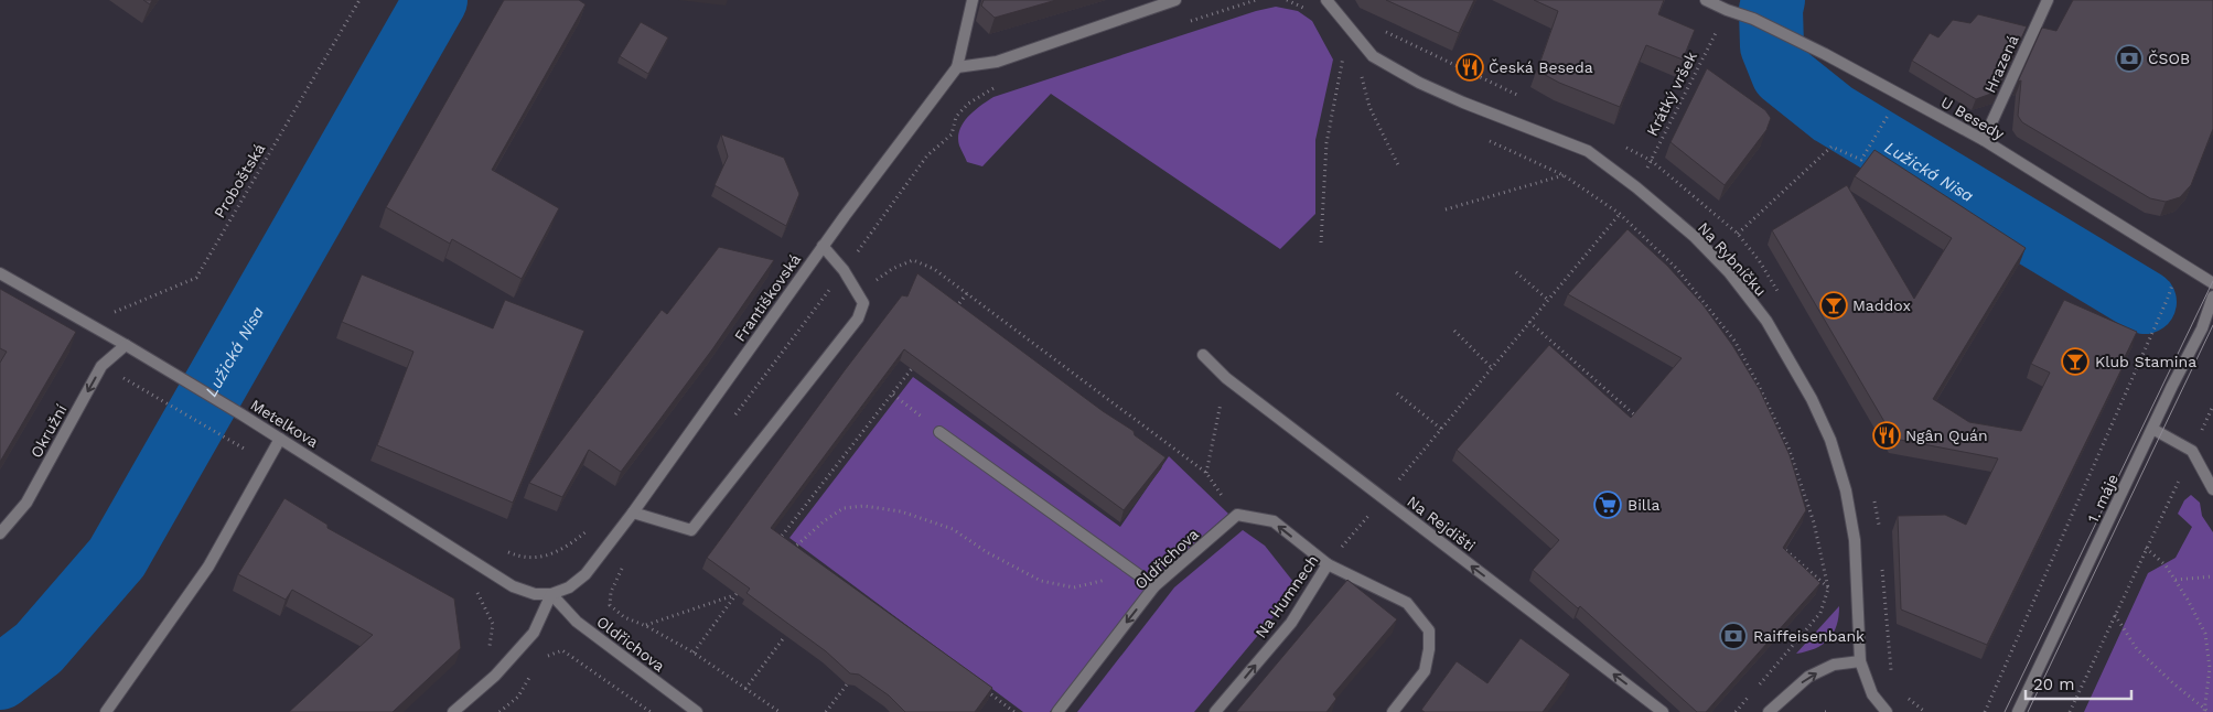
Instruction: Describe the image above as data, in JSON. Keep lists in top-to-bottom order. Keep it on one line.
{"streets":{"street":["Hrazená","U Besedy","Na Rybníčku","Františkovská","Metelkova","Okružní","1. máje","Na Rejdišti","Oldřichova","Na Humnech"],"path":["Krátký vršek","Proboštská"]},"crossings":[["Hrazená","U Besedy"],["Krátký vršek","U Besedy"],["Krátký vršek","Na Rybníčku"],["Proboštská","Metelkova"],["Františkovská","Metelkova"],["Františkovská","Oldřichova"],["Metelkova","Okružní"],["Metelkova","Oldřichova"],["Na Rejdišti","Na Humnech"]],"one_way":["Okružní","Na Rejdišti"],"water":["Lužická Nisa"],"places":{"bank":["ČSOB","Raiffeisenbank"],"restaurant":["Česká Beseda","Ngân Quán"],"bar":["Maddox","Klub Stamina"],"supermarket":["Billa"]},"scale_bar":"20 m"}
